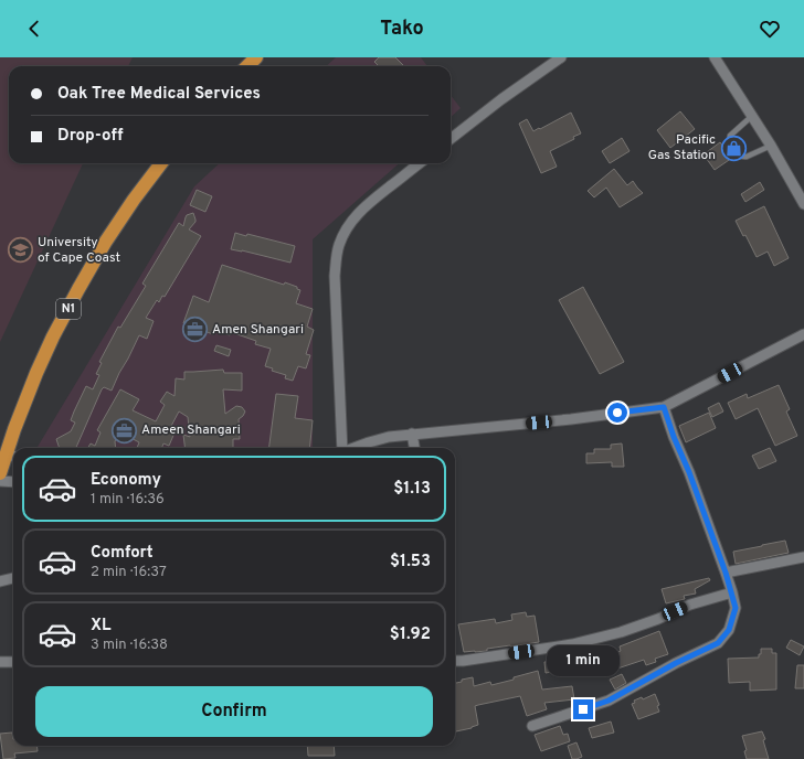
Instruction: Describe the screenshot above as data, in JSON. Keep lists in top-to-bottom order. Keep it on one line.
{"streets":{"highway":["N1"]},"places":{"shop":["Pacific Gas Station"],"school or university":["University of Cape Coast"],"office":["Amen Shangari","Ameen Shangari"]},"page":{"header":"Tako","banner":["Oak Tree Medical Services","Drop-off"],"list":[{"name":"Economy","note":"1 min · 16:36","value":"$1.13"},{"name":"Comfort","note":"2 min · 16:37","value":"$1.53"},{"name":"XL","note":"3 min · 16:38","value":"$1.92"}],"bubble":"1 min","buttons":"Confirm"}}
